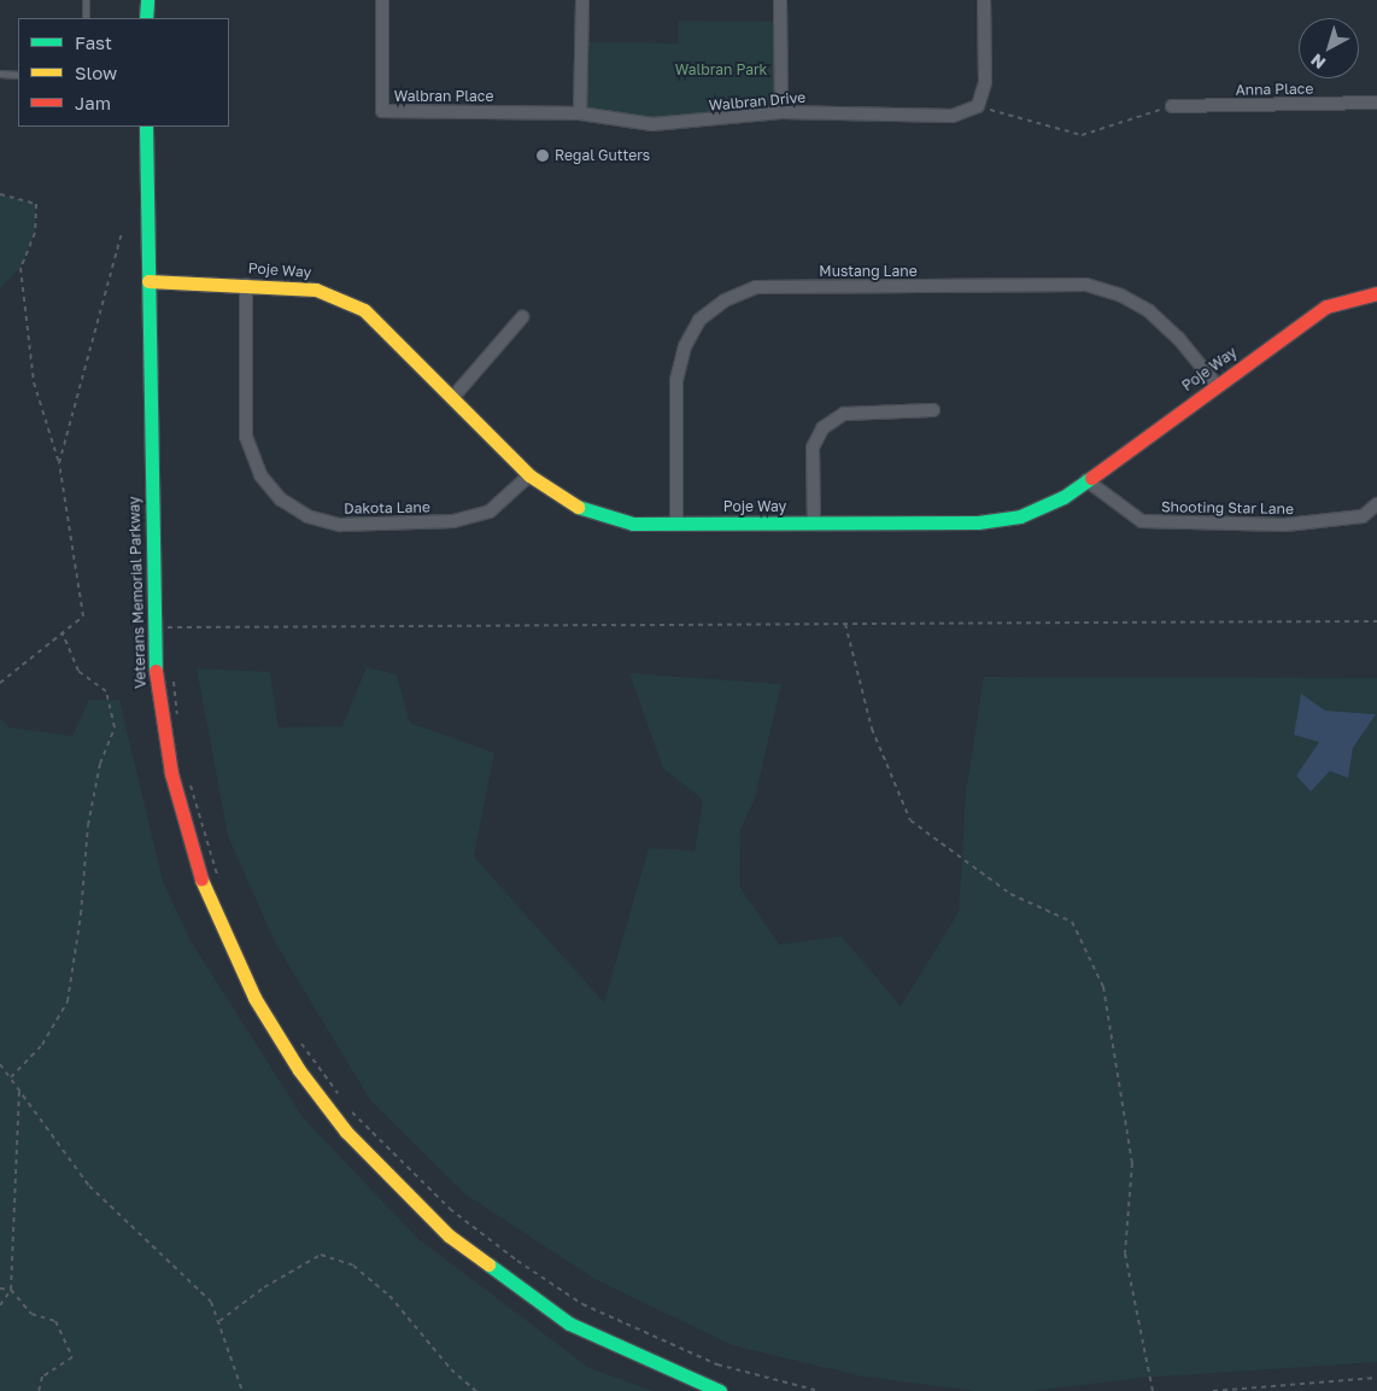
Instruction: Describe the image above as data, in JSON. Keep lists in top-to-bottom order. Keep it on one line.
{"streets":{"main road":["Poje Way","Veterans Memorial Parkway"],"street":["Anna Place","Walbran Place","Walbran Drive","Mustang Lane","Dakota Lane","Shooting Star Lane"]},"crossings":[["Walbran Place","Walbran Drive"],["Poje Way","Mustang Lane"],["Poje Way","Dakota Lane"],["Poje Way","Shooting Star Lane"],["Poje Way","Veterans Memorial Parkway"]],"parks":["Walbran Park"],"places":["Regal Gutters"],"legend":["Fast","Slow","Jam"],"north":"bottom left"}
